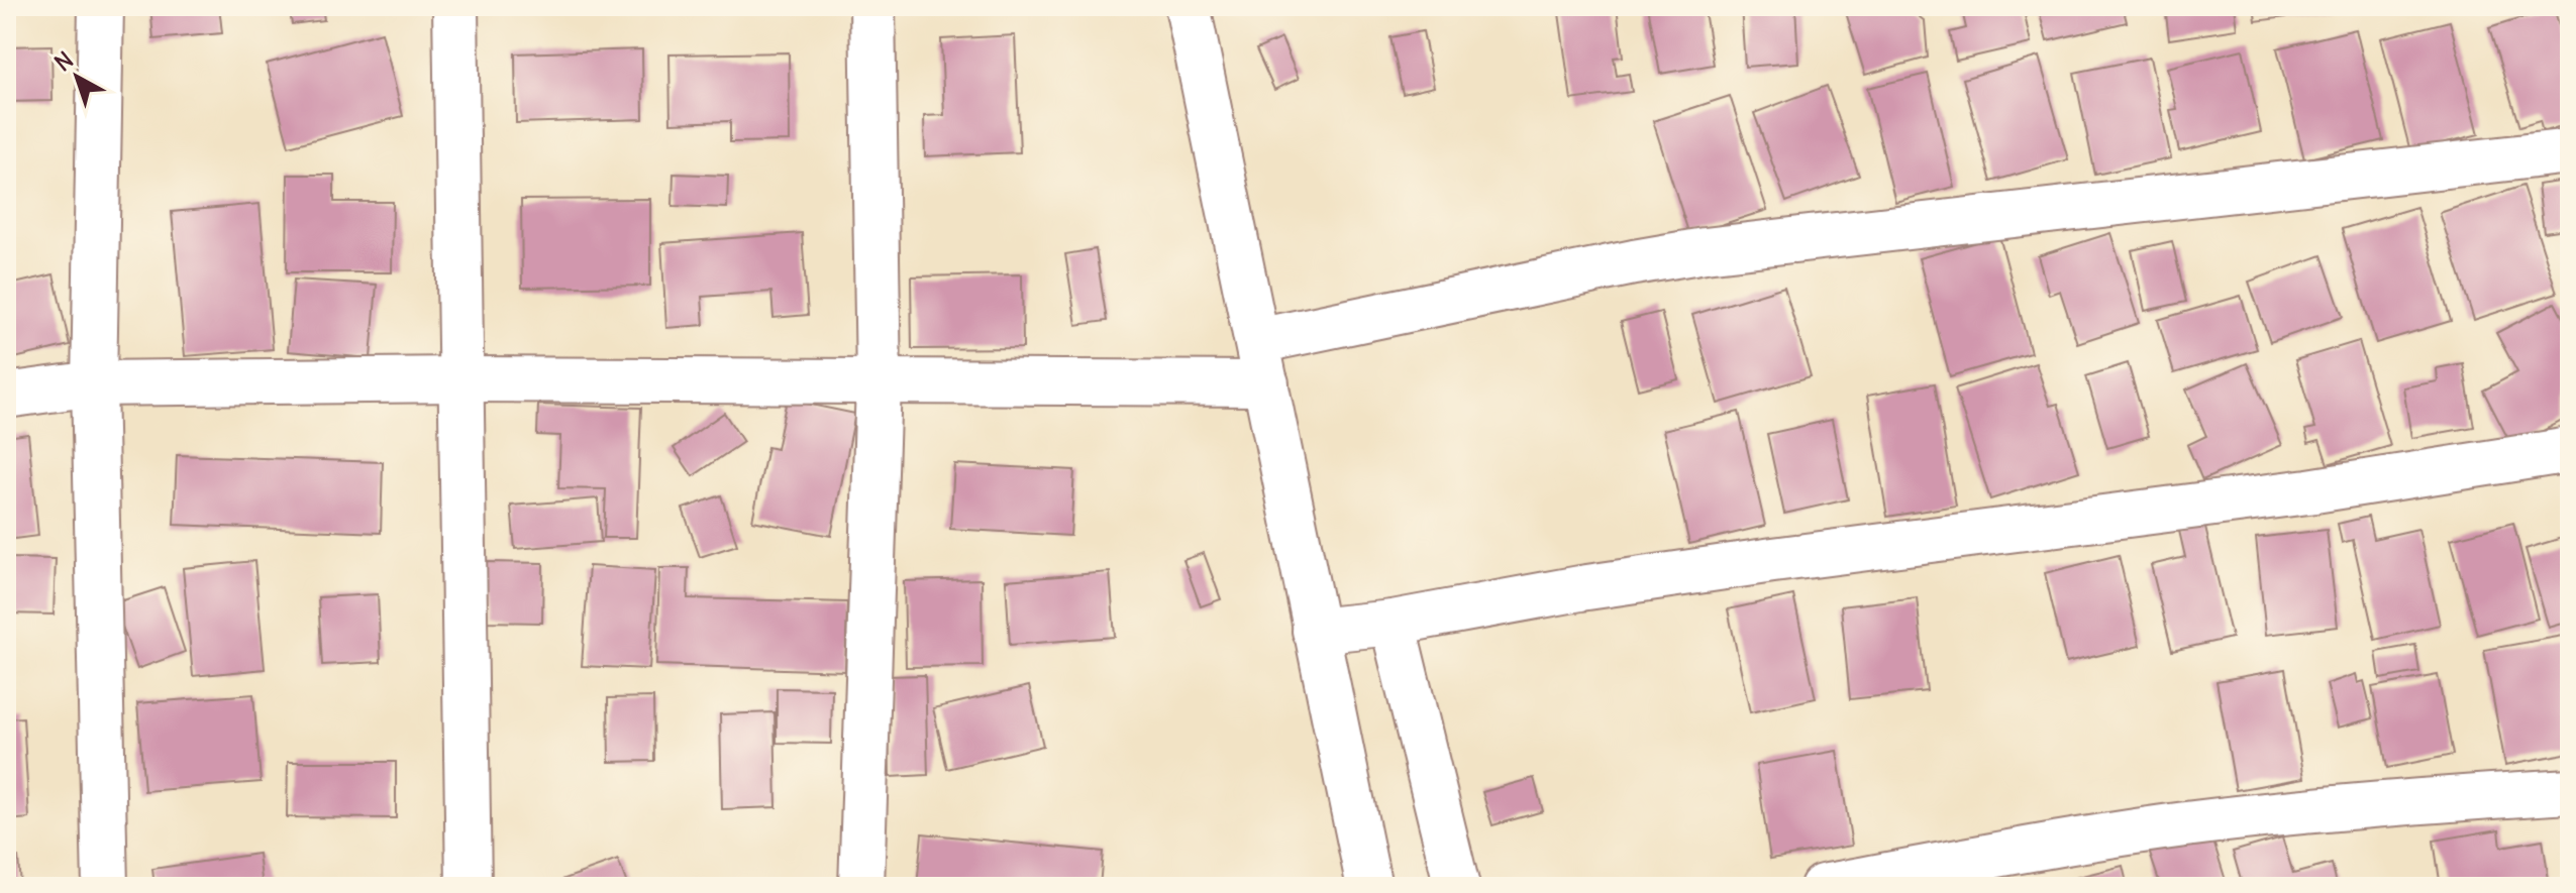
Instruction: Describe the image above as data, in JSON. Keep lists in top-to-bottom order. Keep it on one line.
{"north":"top left"}
